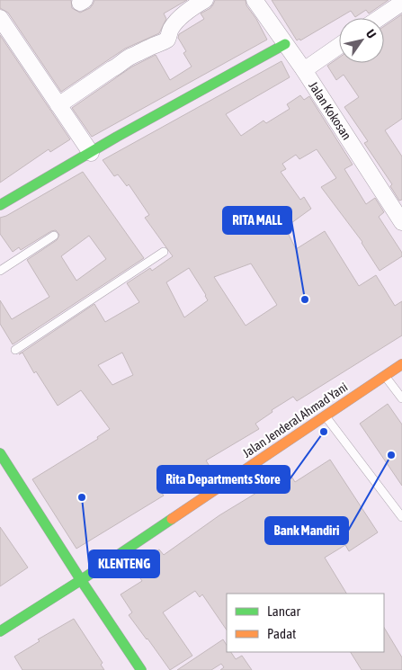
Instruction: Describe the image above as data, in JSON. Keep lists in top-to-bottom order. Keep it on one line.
{"streets":{"street":["Jalan Kokosan","Jalan Jenderal Ahmad Yani"]},"places":["RITA MALL","Rita Departments Store","Bank Mandiri","KLENTENG"],"legend":["Lancar","Padat"],"north":"top right"}
